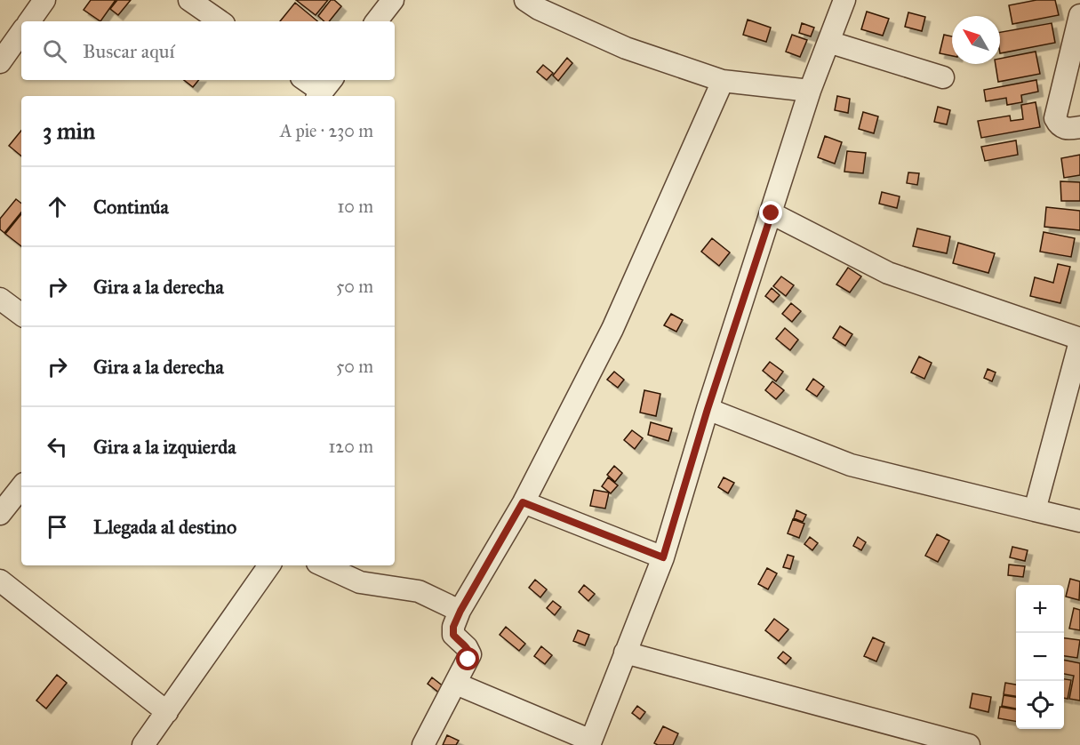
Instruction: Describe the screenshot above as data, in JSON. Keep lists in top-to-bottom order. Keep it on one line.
{"north":"top left","page":{"search":"Buscar aquí","heading":["3 min","A pie · 230 m"],"list":[["Continúa","10 m"],["Gira a la derecha","50 m"],["Gira a la derecha","50 m"],["Gira a la izquierda","120 m"],"Llegada al destino"],"map_buttons":["+","−"]}}
